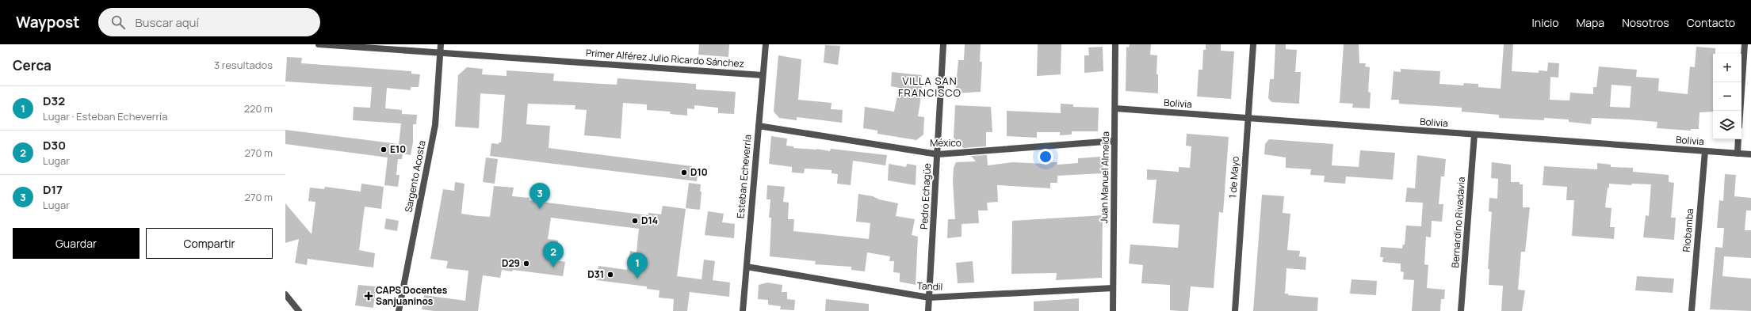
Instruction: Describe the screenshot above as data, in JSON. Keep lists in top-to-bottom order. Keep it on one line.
{"streets":{"street":["Primer Alférez Julio Ricardo Sánchez","Bolivia","México","Sargento Acosta","Esteban Echeverría","Juan Manuel Almeida","1 de Mayo","Pedro Echagüe","Bernardino Rivadavia","Riobamba","Tandil"]},"crossings":[["Primer Alférez Julio Ricardo Sánchez","Sargento Acosta"],["Primer Alférez Julio Ricardo Sánchez","Esteban Echeverría"],["Bolivia","Juan Manuel Almeida"],["Bolivia","1 de Mayo"],["Bolivia","Bernardino Rivadavia"],["Bolivia","Riobamba"],["México","Esteban Echeverría"],["México","Juan Manuel Almeida"],["México","Pedro Echagüe"],["Esteban Echeverría","Tandil"],["Juan Manuel Almeida","Tandil"],["Pedro Echagüe","Tandil"]],"districts":["VILLA SAN FRANCISCO"],"places":{"other":["E10","D10","D14","D29","D31"],"health":["CAPS Docentes Sanjuaninos"]},"page":{"header":"Waypost","search":"Buscar aquí","nav":["Inicio","Mapa","Nosotros","Contacto"],"heading":["Cerca","3 resultados"],"map_buttons":["+","−"],"list":[{"mark":"1","name":"D32","note":"Lugar · Esteban Echeverría","value":"220 m"},{"mark":"2","name":"D30","note":"Lugar","value":"270 m"},{"mark":"3","name":"D17","note":"Lugar","value":"270 m"}],"pins":["3","2","1"],"buttons":["Guardar","Compartir"]}}
